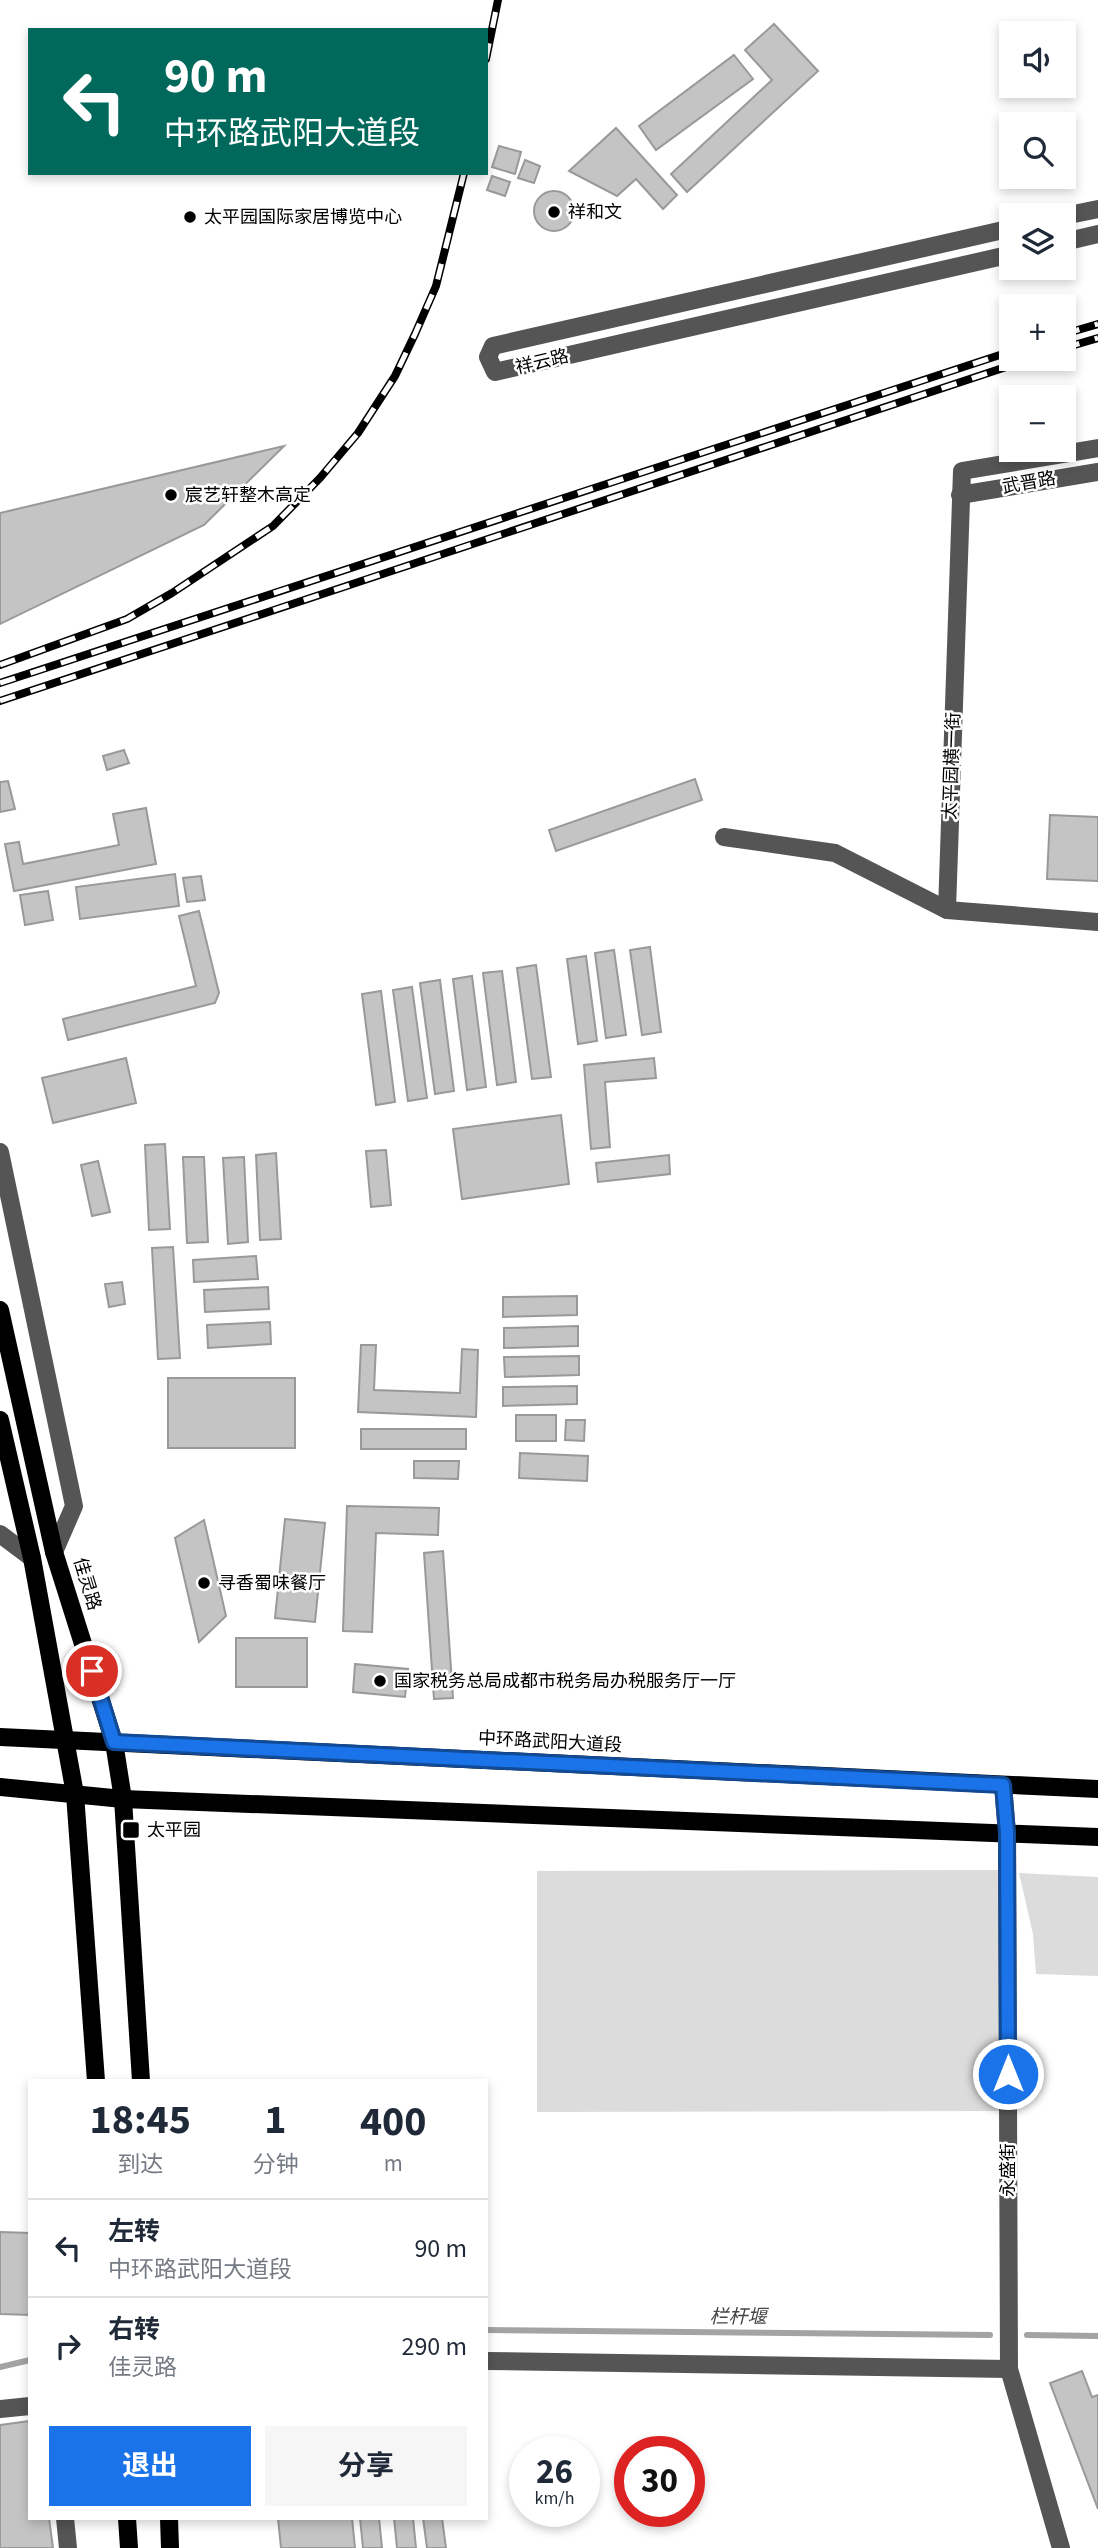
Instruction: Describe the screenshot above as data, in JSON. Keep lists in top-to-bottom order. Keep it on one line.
{"streets":{"main road":["佳灵路","中环路武阳大道段"],"street":["祥云路","武晋路","太平园横一街","永盛街"]},"crossings":[["武晋路","太平园横一街"],["佳灵路","中环路武阳大道段"],["中环路武阳大道段","永盛街"]],"water":["栏杆堰"],"places":{"other":["祥和文","太平园国际家居博览中心","宸艺轩整木高定","寻香蜀味餐厅","国家税务总局成都市税务局办税服务厅一厅"],"transit":["太平园"]},"page":{"map_buttons":["+","−"],"turn":["90 m","中环路武阳大道段"],"eta":["18:45","到达","1","分钟","400","m"],"list":[{"name":"左转","note":"中环路武阳大道段","value":"90 m"},{"name":"右转","note":"佳灵路","value":"290 m"}],"buttons":["退出","分享"],"speed":"26 km/h","limit":"30"}}
